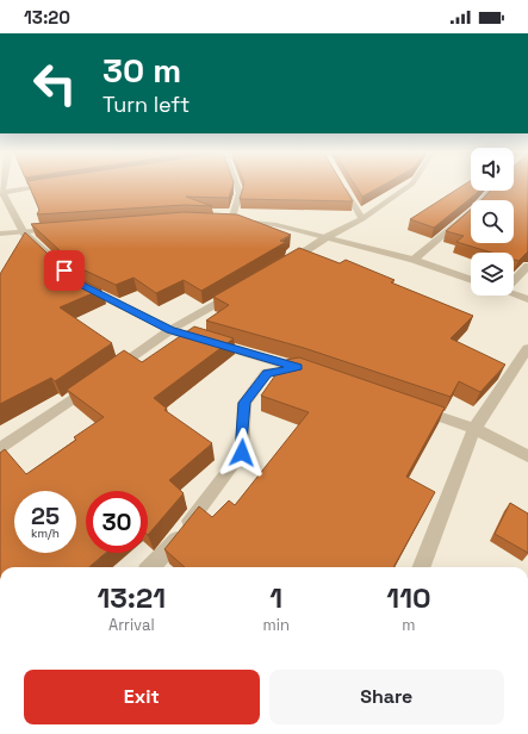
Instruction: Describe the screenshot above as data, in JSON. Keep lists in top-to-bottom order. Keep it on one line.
{"page":{"status":"13:20","turn":["30 m","Turn left"],"speed":"25 km/h","limit":"30","eta":["13:21","Arrival","1","min","110","m"],"buttons":["Exit","Share"]}}
